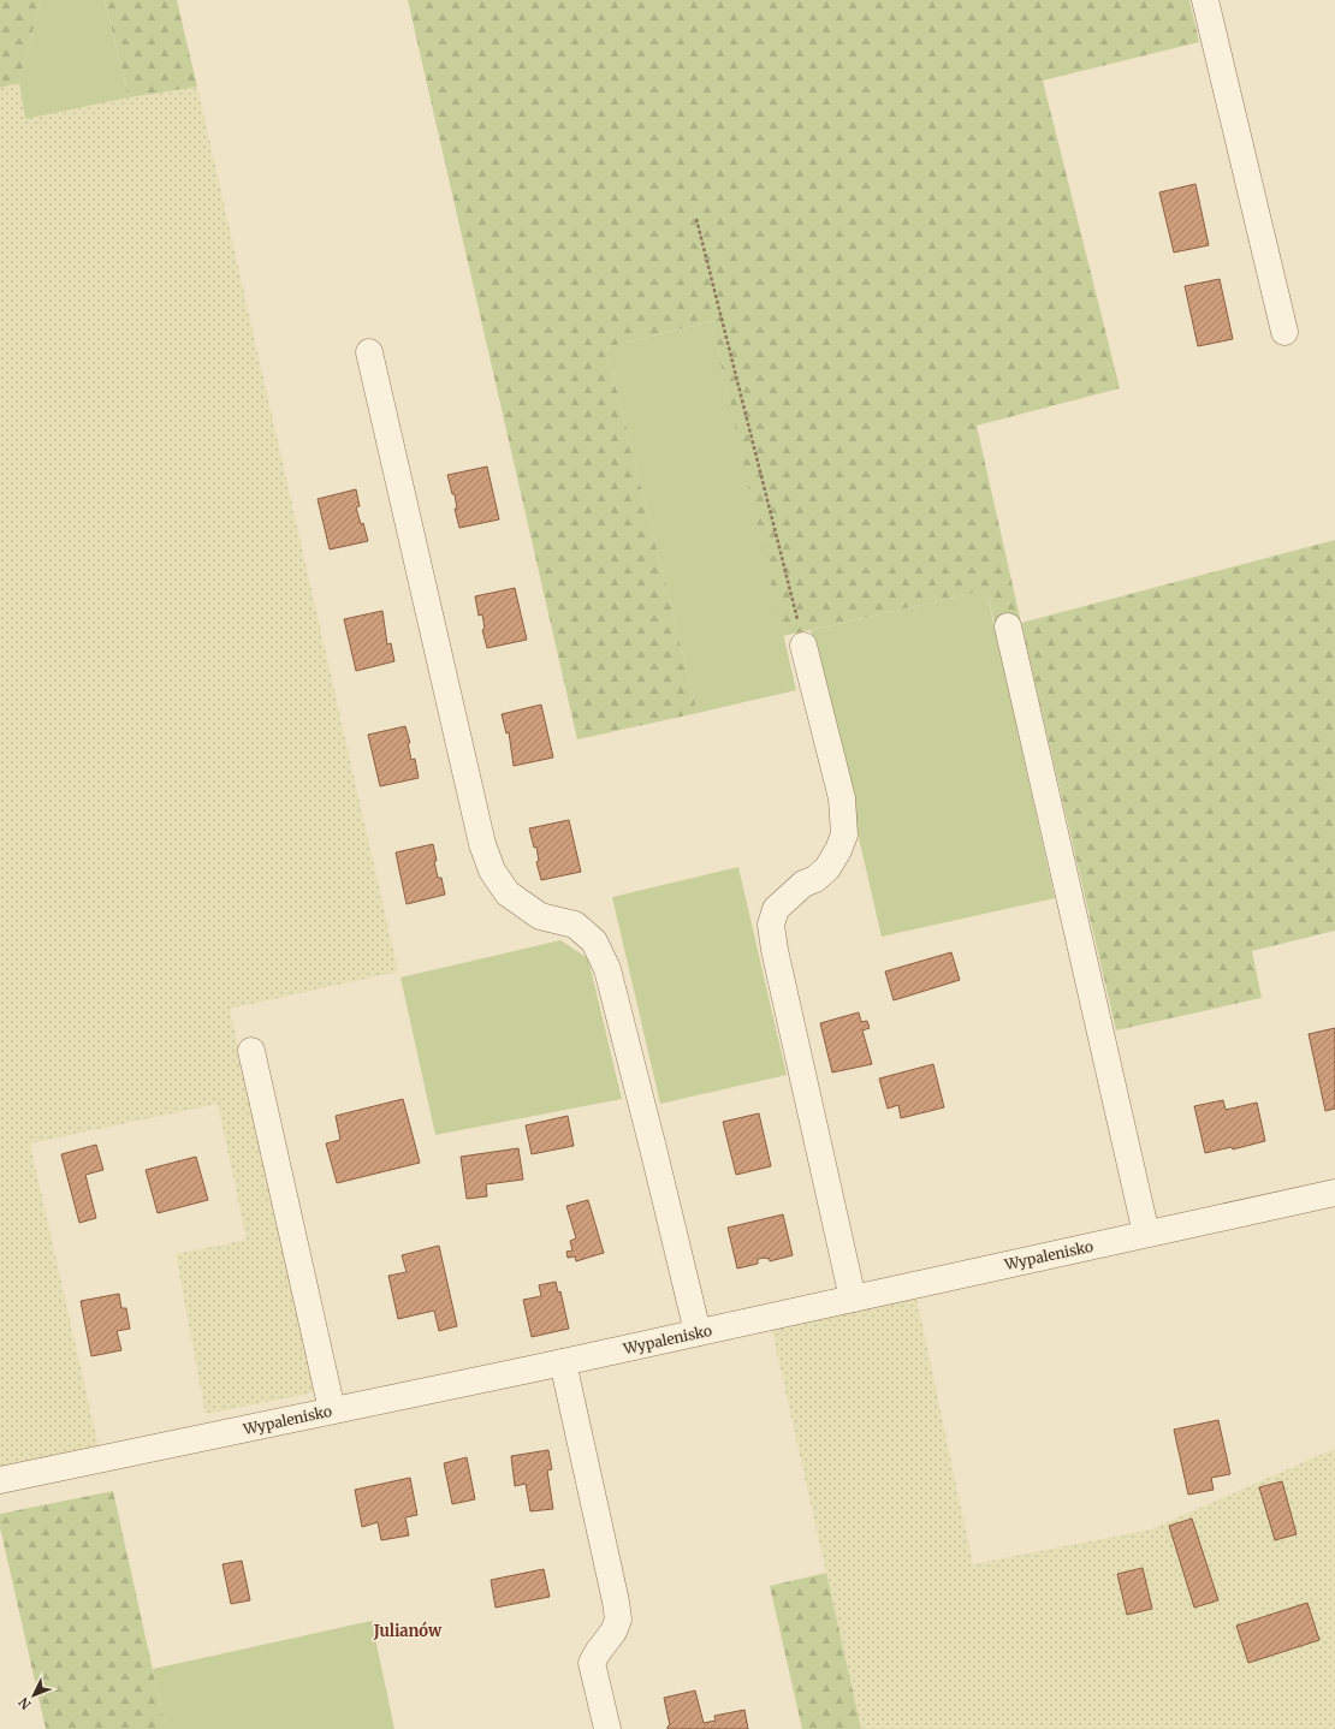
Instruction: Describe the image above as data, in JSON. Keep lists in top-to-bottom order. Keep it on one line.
{"streets":{"street":["Wypalenisko"]},"districts":["Julianów"],"north":"bottom left"}
